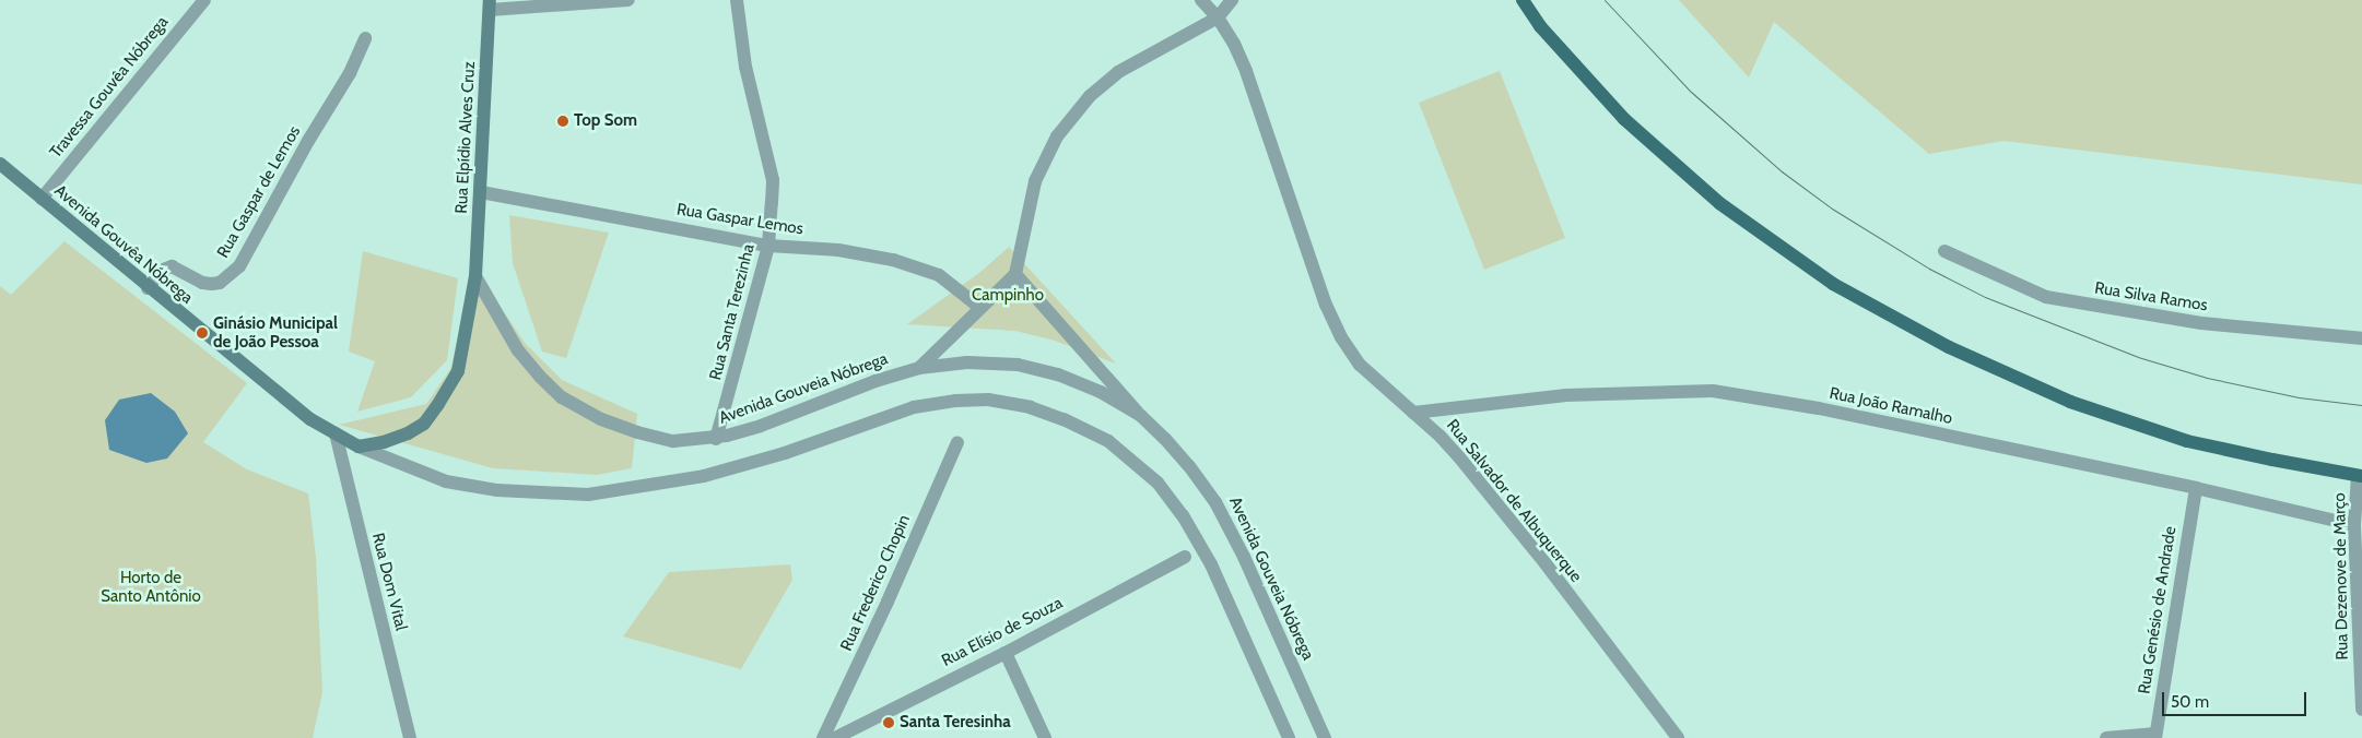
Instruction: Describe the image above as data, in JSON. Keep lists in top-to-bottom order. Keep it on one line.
{"streets":{"main road":["Rua Elpídio Alves Cruz","Avenida Gouvêa Nóbrega"],"street":["Travessa Gouvêa Nóbrega","Rua Gaspar de Lemos","Rua Gaspar Lemos","Rua Silva Ramos","Rua Santa Terezinha","Avenida Gouveia Nóbrega","Rua João Ramalho","Rua Salvador de Albuquerque","Rua Dezenove de Março","Rua Dom Vital","Rua Frederico Chopin","Rua Genésio de Andrade","Rua Elísio de Souza"]},"crossings":[["Travessa Gouvêa Nóbrega","Avenida Gouvêa Nóbrega"],["Rua Elpídio Alves Cruz","Rua Gaspar Lemos"],["Rua Elpídio Alves Cruz","Avenida Gouveia Nóbrega"],["Rua Gaspar de Lemos","Avenida Gouvêa Nóbrega"],["Rua Gaspar Lemos","Rua Santa Terezinha"],["Avenida Gouvêa Nóbrega","Rua Dom Vital"],["Rua Santa Terezinha","Avenida Gouveia Nóbrega"],["Rua João Ramalho","Rua Salvador de Albuquerque"],["Rua João Ramalho","Rua Dezenove de Março"],["Rua João Ramalho","Rua Genésio de Andrade"]],"parks":["Campinho","Horto de Santo Antônio"],"places":["Top Som","Ginásio Municipal de João Pessoa","Santa Teresinha"],"scale_bar":"50 m"}
